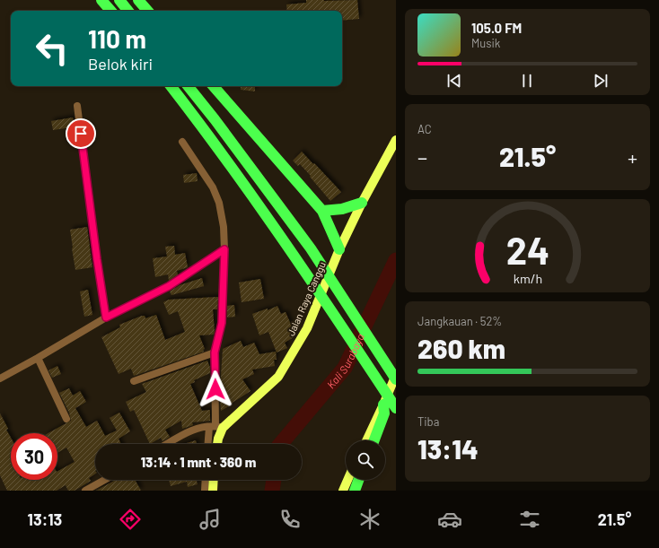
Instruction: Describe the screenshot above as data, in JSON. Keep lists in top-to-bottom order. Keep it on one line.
{"streets":{"main road":["Jalan Raya Canggu"]},"water":["Kali Surabaya"],"page":{"turn":["110 m","Belok kiri"],"song":["105.0 FM","Musik"],"tile":["AC",["Jangkauan · 52%","260 km"],["Tiba","13:14"]],"heat":["−","21.5°","+"],"limit":"30","trip":"13:14 · 1 mnt · 360 m","tabs":["13:13","21.5°"],"gauge":["24","km/h"]}}
